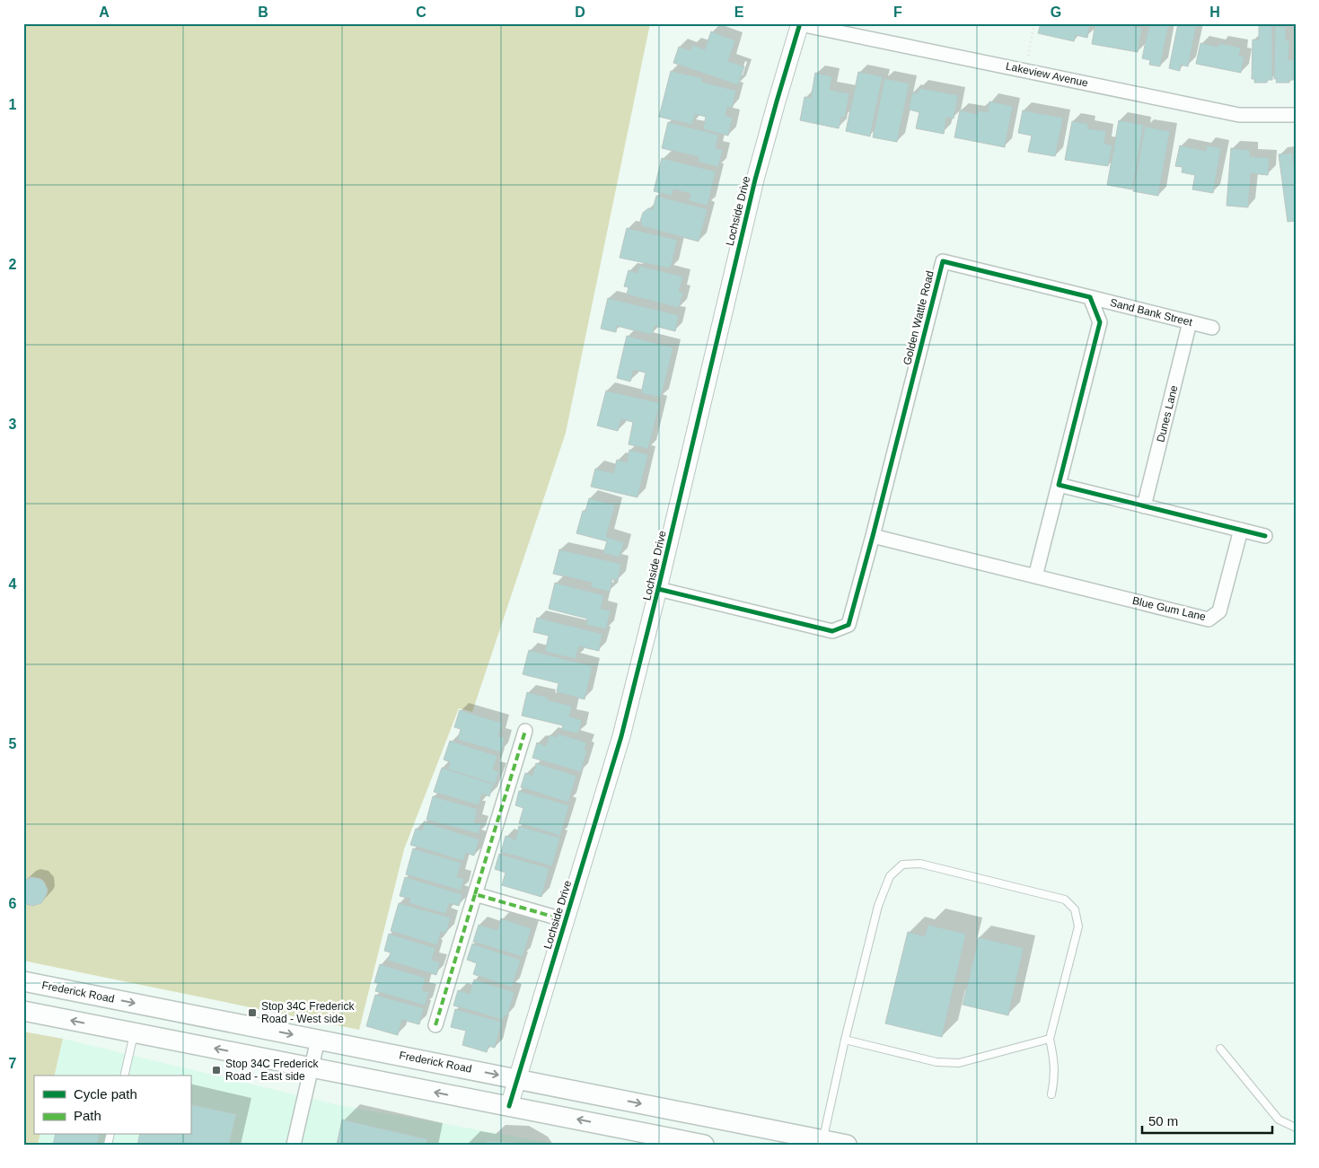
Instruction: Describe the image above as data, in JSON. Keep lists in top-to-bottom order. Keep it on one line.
{"streets":{"main road":["Frederick Road"],"street":["Lakeview Avenue","Lochside Drive","Sand Bank Street","Golden Wattle Road","Dunes Lane","Blue Gum Lane"]},"crossings":[["Lakeview Avenue","Lochside Drive"],["Lochside Drive","Golden Wattle Road"],["Lochside Drive","Frederick Road"],["Sand Bank Street","Golden Wattle Road"],["Sand Bank Street","Dunes Lane"],["Golden Wattle Road","Blue Gum Lane"]],"places":{"transit":["Stop 34C Frederick Road - West side","Stop 34C Frederick Road - East side"]},"legend":["Cycle path","Path"],"scale_bar":"50 m","grid":{"columns":["A","B","C","D","E","F","G","H"],"rows":["1","2","3","4","5","6","7"]}}
